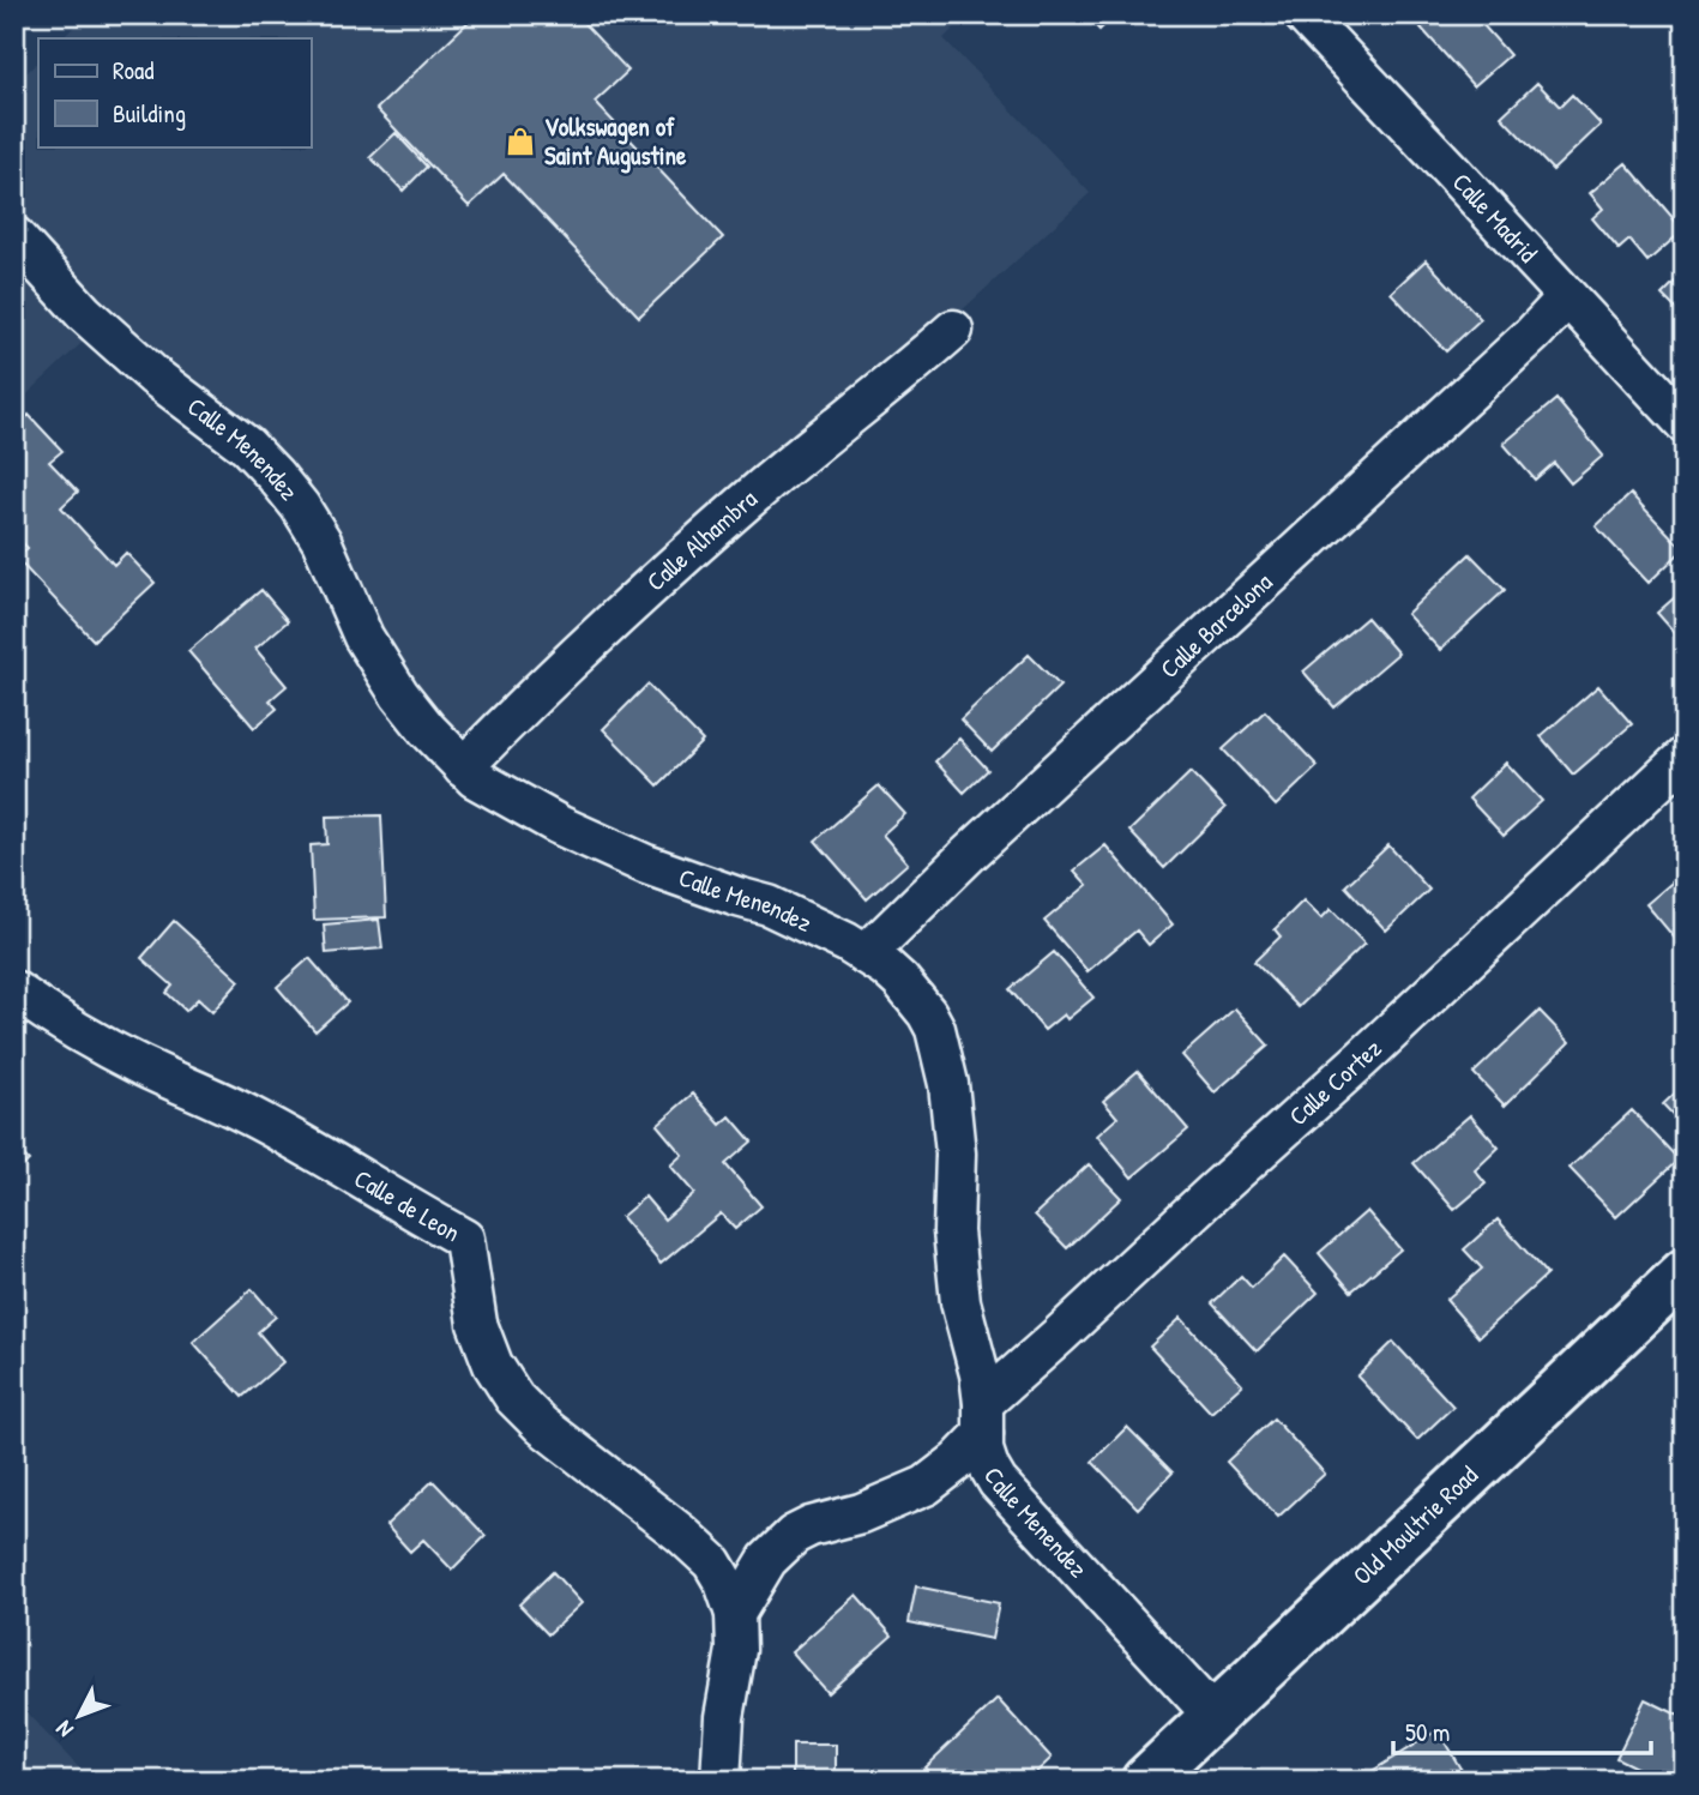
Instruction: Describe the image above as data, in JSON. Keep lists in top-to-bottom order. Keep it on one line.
{"streets":{"main road":["Old Moultrie Road"],"street":["Calle Madrid","Calle Menendez","Calle Alhambra","Calle Barcelona","Calle Cortez","Calle de Leon"]},"crossings":[["Calle Madrid","Calle Barcelona"],["Calle Menendez","Calle Alhambra"],["Calle Menendez","Calle Barcelona"],["Calle Menendez","Calle Cortez"],["Calle Menendez","Old Moultrie Road"]],"places":{"shop":["Volkswagen of Saint Augustine"]},"legend":["Road","Building"],"scale_bar":"50 m","north":"bottom left"}
